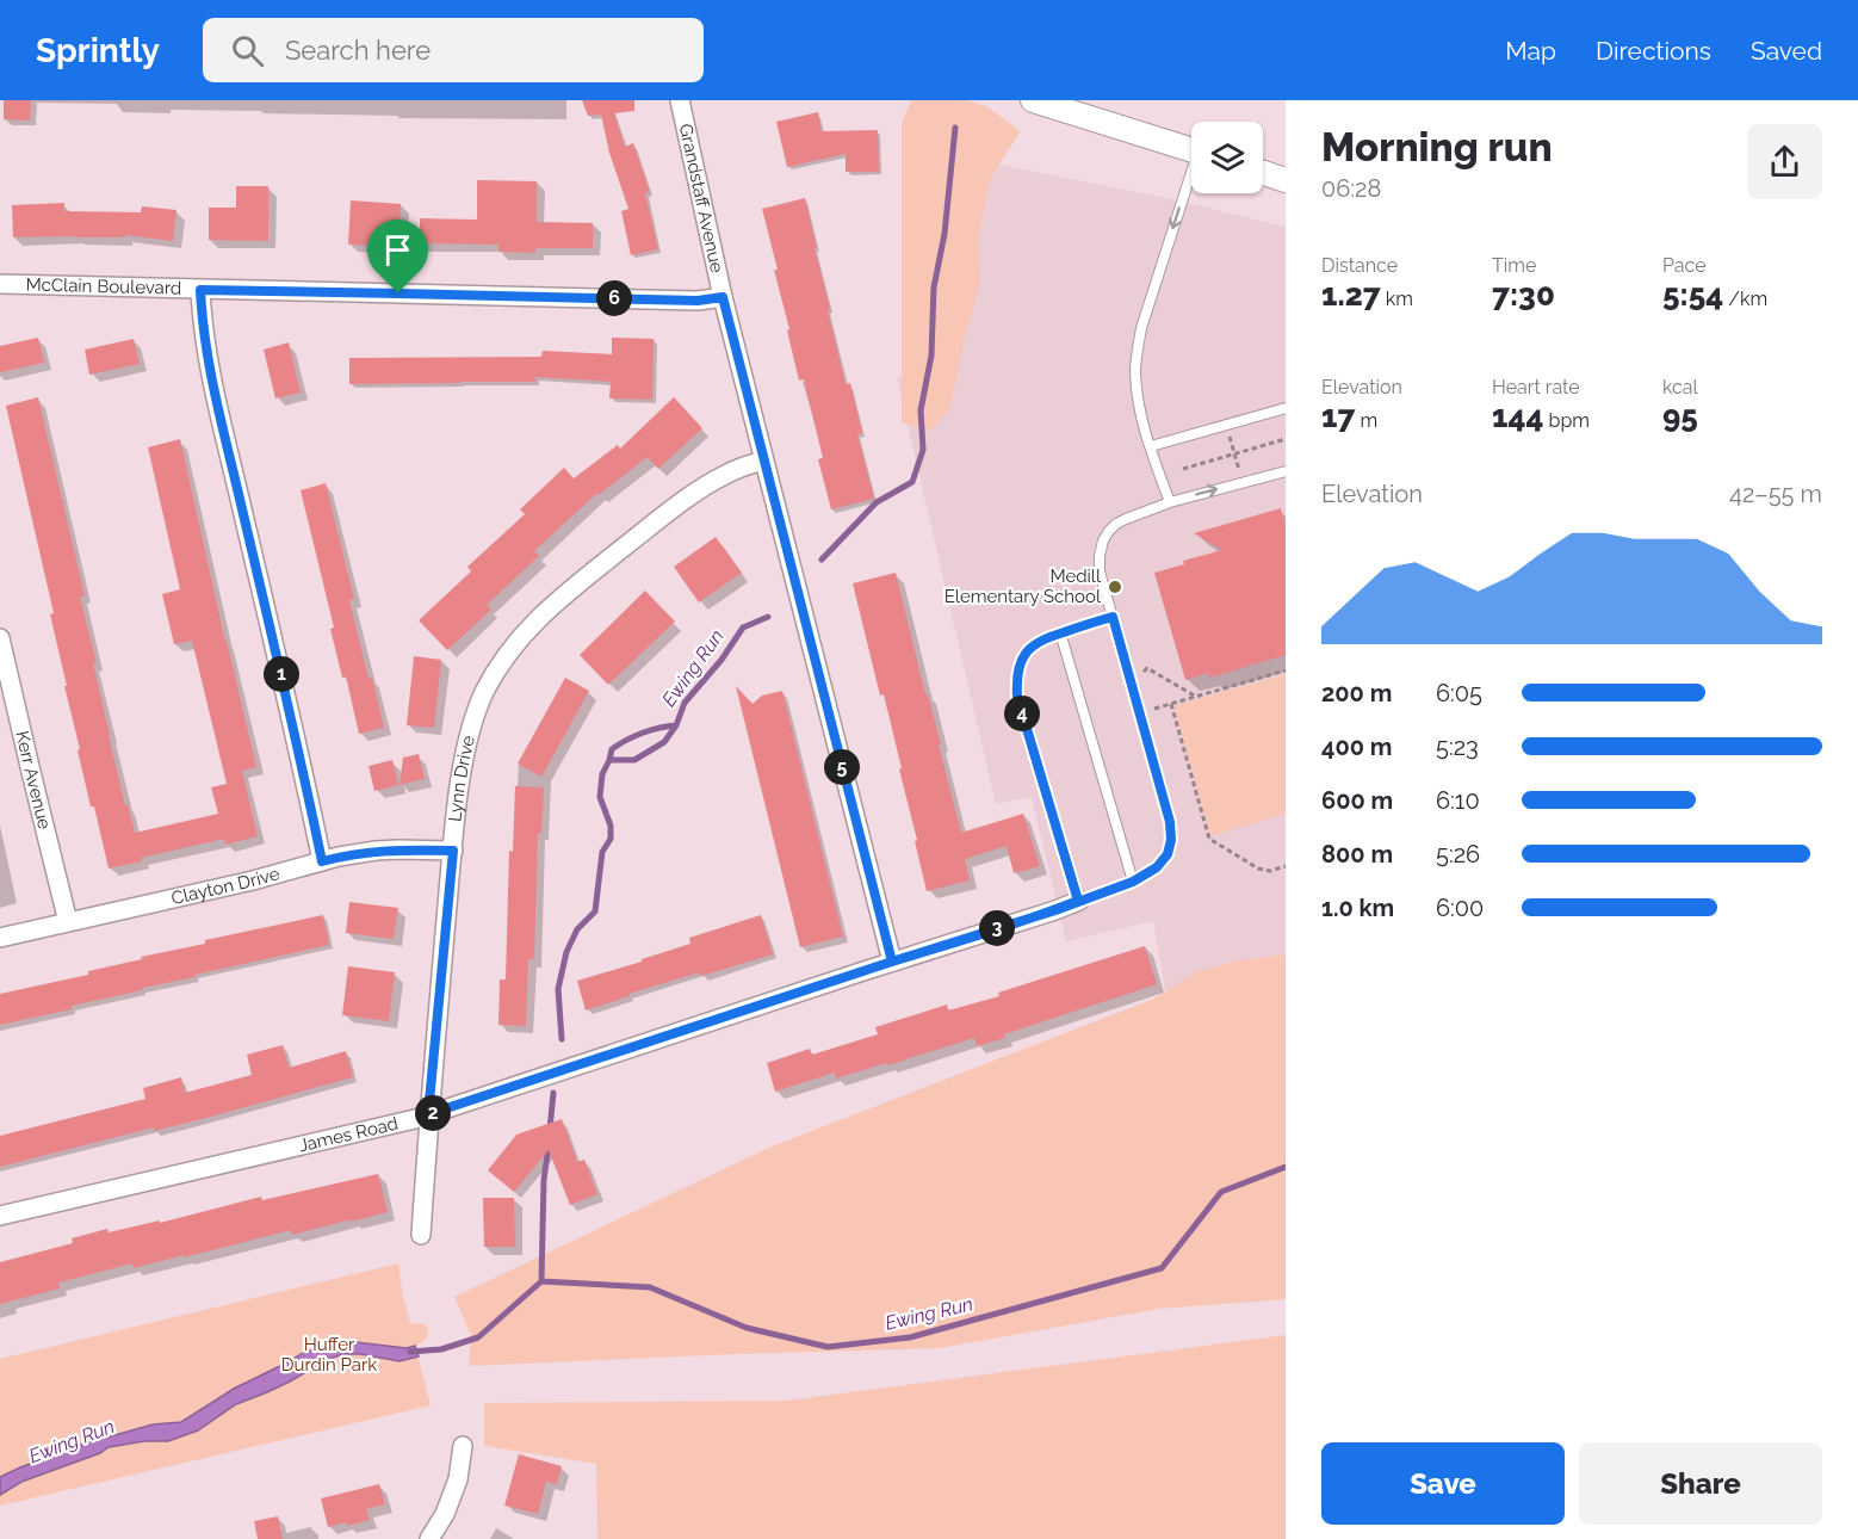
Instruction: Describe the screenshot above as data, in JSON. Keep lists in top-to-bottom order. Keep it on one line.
{"streets":{"street":["Grandstaff Avenue","McClain Boulevard","Lynn Drive","Kerr Avenue","Clayton Drive","James Road"]},"crossings":[["Grandstaff Avenue","McClain Boulevard"],["Grandstaff Avenue","Lynn Drive"],["Grandstaff Avenue","James Road"],["Lynn Drive","Clayton Drive"],["Lynn Drive","James Road"],["Kerr Avenue","Clayton Drive"]],"water":["Ewing Run"],"parks":["Huffer Durdin Park"],"places":["Medill Elementary School"],"page":{"header":"Sprintly","search":"Search here","nav":["Map","Directions","Saved"],"heading":["Morning run","06:28"],"stats":[["Distance","1.27 km"],["Time","7:30"],["Pace","5:54 /km"],["Elevation","17 m"],["Heart rate","144 bpm"],["kcal","95"]],"pins":["6","1","4","5","3","2"],"chart":["Elevation","42–55 m"],"list":[{"name":"200 m","note":"6:05"},{"name":"400 m","note":"5:23"},{"name":"600 m","note":"6:10"},{"name":"800 m","note":"5:26"},{"name":"1.0 km","note":"6:00"}],"buttons":["Save","Share"]}}
